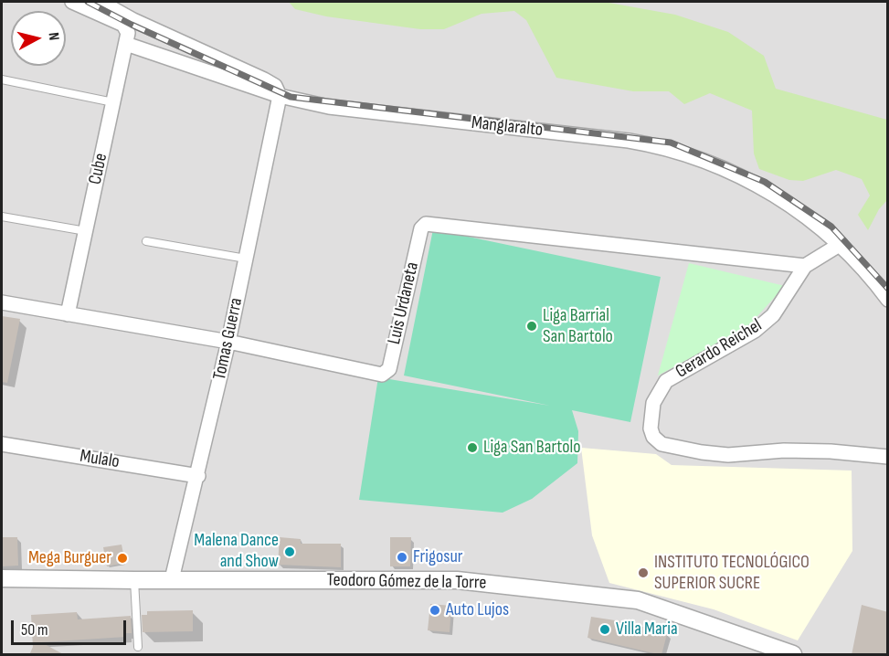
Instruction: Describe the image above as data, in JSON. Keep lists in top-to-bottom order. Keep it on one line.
{"streets":{"street":["Manglaralto","Cube","Luis Urdaneta","Tomas Guerra","Gerardo Reichel","Mulalo","Teodoro Gómez de la Torre"]},"crossings":[["Manglaralto","Cube"],["Manglaralto","Tomas Guerra"],["Manglaralto","Gerardo Reichel"],["Cube","Luis Urdaneta"],["Luis Urdaneta","Tomas Guerra"],["Luis Urdaneta","Gerardo Reichel"],["Tomas Guerra","Mulalo"],["Tomas Guerra","Teodoro Gómez de la Torre"]],"places":["Liga Barrial San Bartolo","Liga San Bartolo","Malena Dance and Show","Frigosur","Mega Burguer","INSTITUTO TECNOLÓGICO SUPERIOR SUCRE","Auto Lujos","Villa Maria"],"scale_bar":"50 m","north":"right"}
